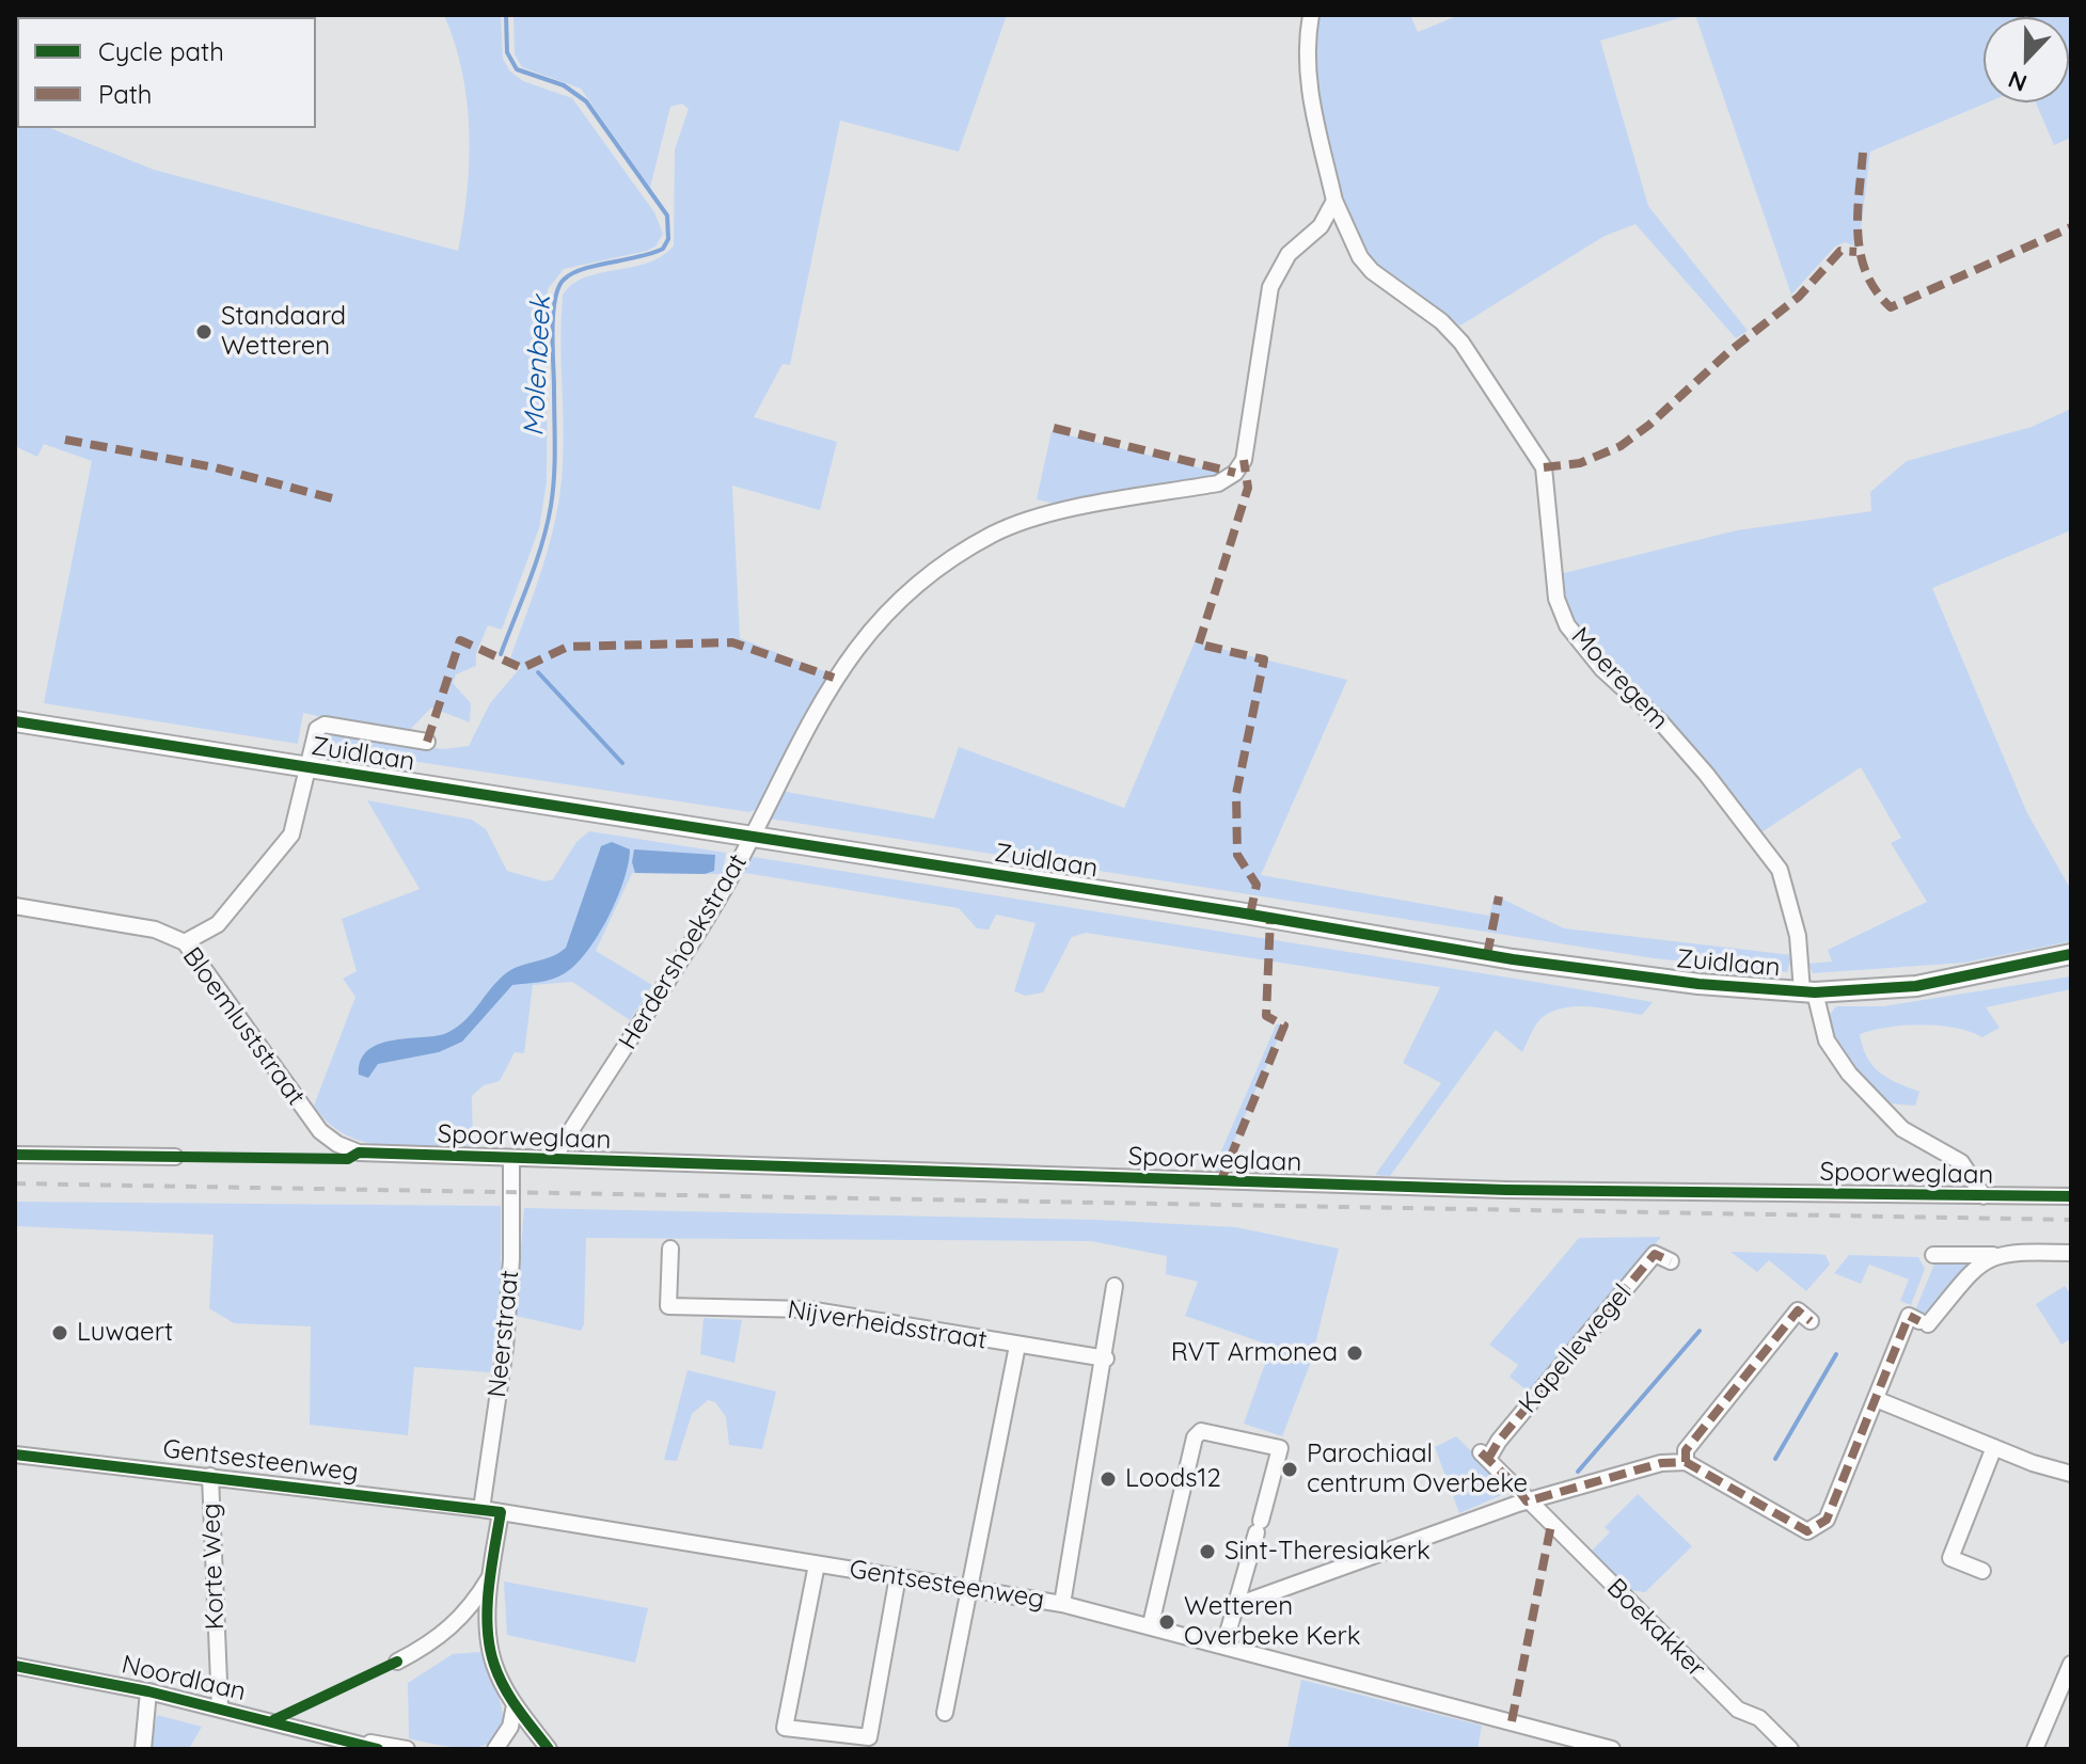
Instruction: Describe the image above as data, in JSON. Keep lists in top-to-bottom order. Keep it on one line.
{"streets":{"main road":["Zuidlaan"],"street":["Moeregem","Herdershoekstraat","Bloemluststraat","Spoorweglaan","Nijverheidsstraat","Neerstraat","Kapellewegel","Gentsesteenweg","Korte Weg","Boekakker","Noordlaan"]},"crossings":[["Moeregem","Zuidlaan"],["Moeregem","Herdershoekstraat"],["Moeregem","Spoorweglaan"],["Zuidlaan","Herdershoekstraat"],["Herdershoekstraat","Spoorweglaan"],["Bloemluststraat","Spoorweglaan"],["Spoorweglaan","Neerstraat"],["Nijverheidsstraat","Gentsesteenweg"],["Neerstraat","Gentsesteenweg"],["Kapellewegel","Boekakker"],["Gentsesteenweg","Korte Weg"],["Korte Weg","Noordlaan"]],"water":["Molenbeek"],"places":["Standaard Wetteren","Luwaert","RVT Armonea","Parochiaal centrum Overbeke","Loods12","Sint-Theresiakerk","Wetteren Overbeke Kerk"],"legend":["Cycle path","Path"],"north":"bottom"}
